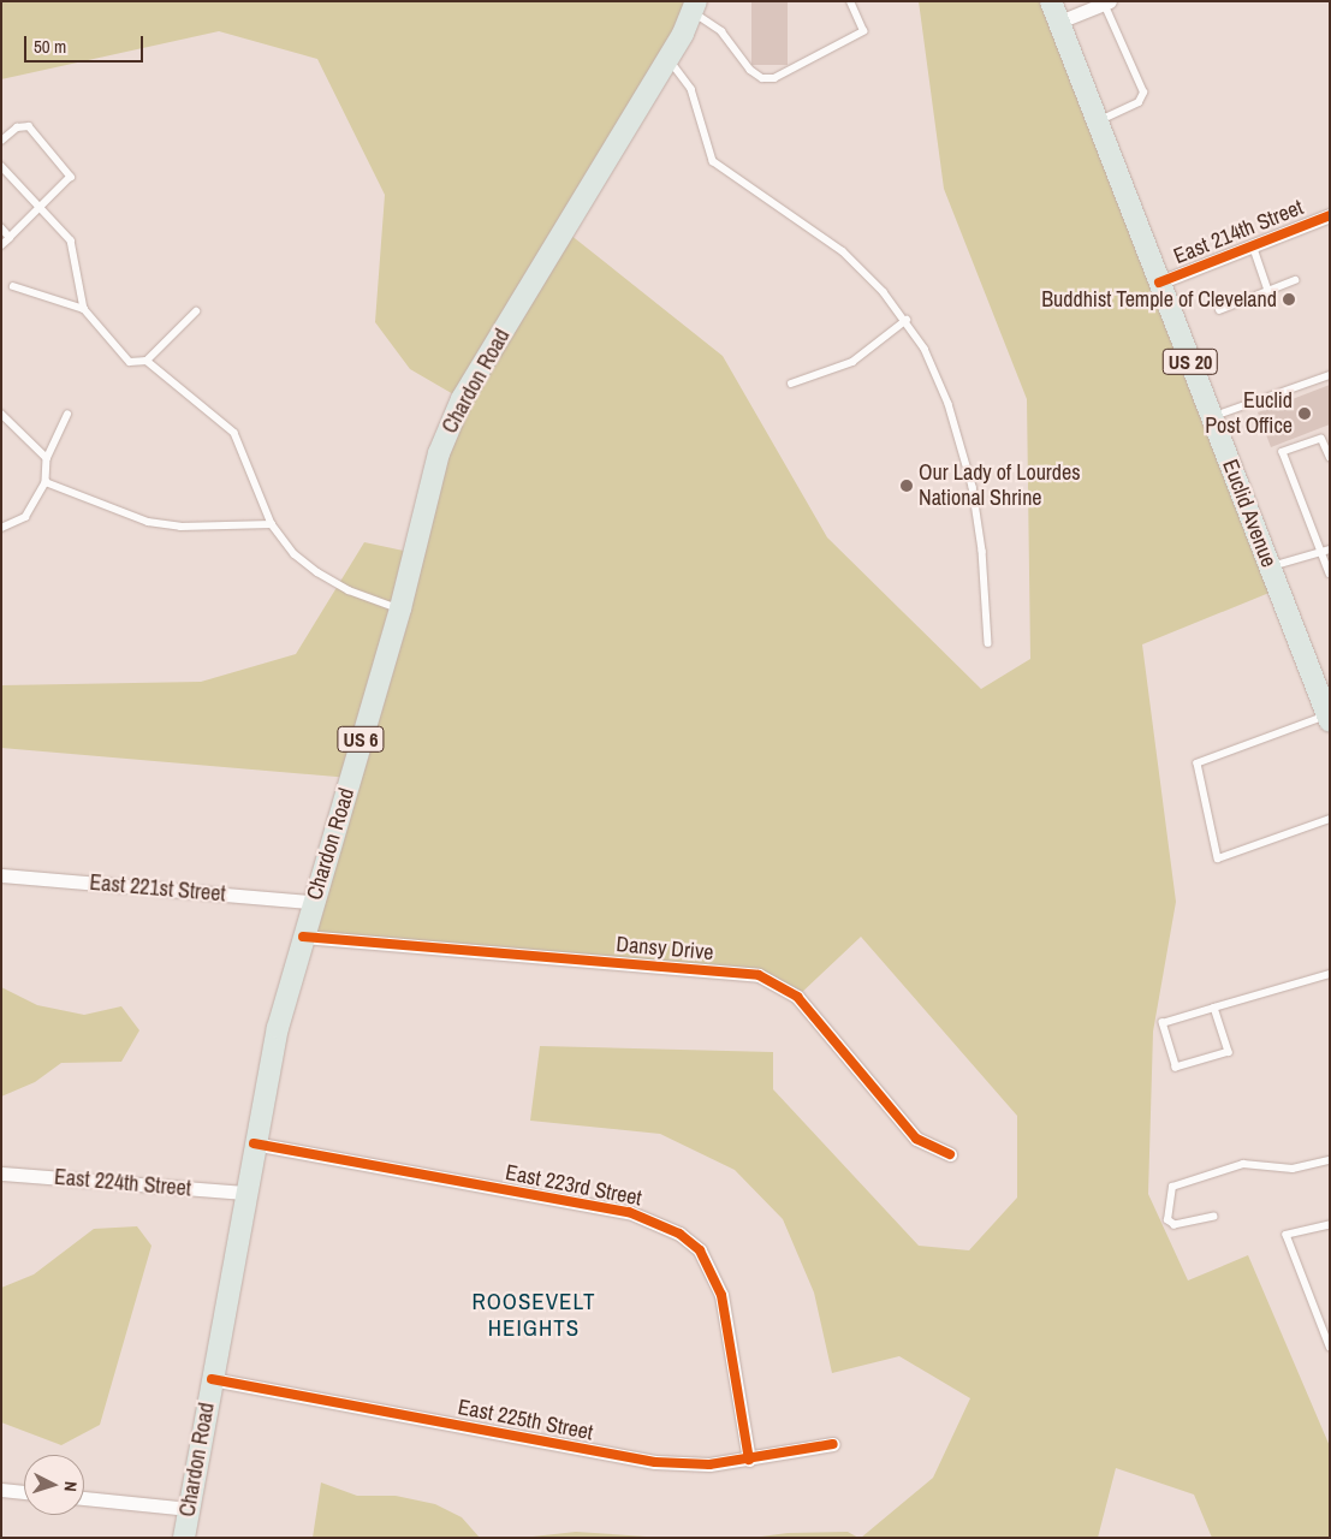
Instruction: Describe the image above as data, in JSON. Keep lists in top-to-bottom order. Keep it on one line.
{"streets":{"main road":["US 20","Chardon Road","Euclid Avenue","US 6"],"street":["East 214th Street","East 221st Street","Dansy Drive","East 224th Street","East 223rd Street","East 225th Street"]},"crossings":[["East 214th Street","Euclid Avenue"],["Chardon Road","East 221st Street"],["Chardon Road","Dansy Drive"],["Chardon Road","East 224th Street"],["Chardon Road","East 223rd Street"],["Chardon Road","East 225th Street"],["East 223rd Street","East 225th Street"]],"districts":["ROOSEVELT HEIGHTS"],"places":["Buddhist Temple of Cleveland","Euclid Post Office","Our Lady of Lourdes National Shrine"],"scale_bar":"50 m","north":"right"}
